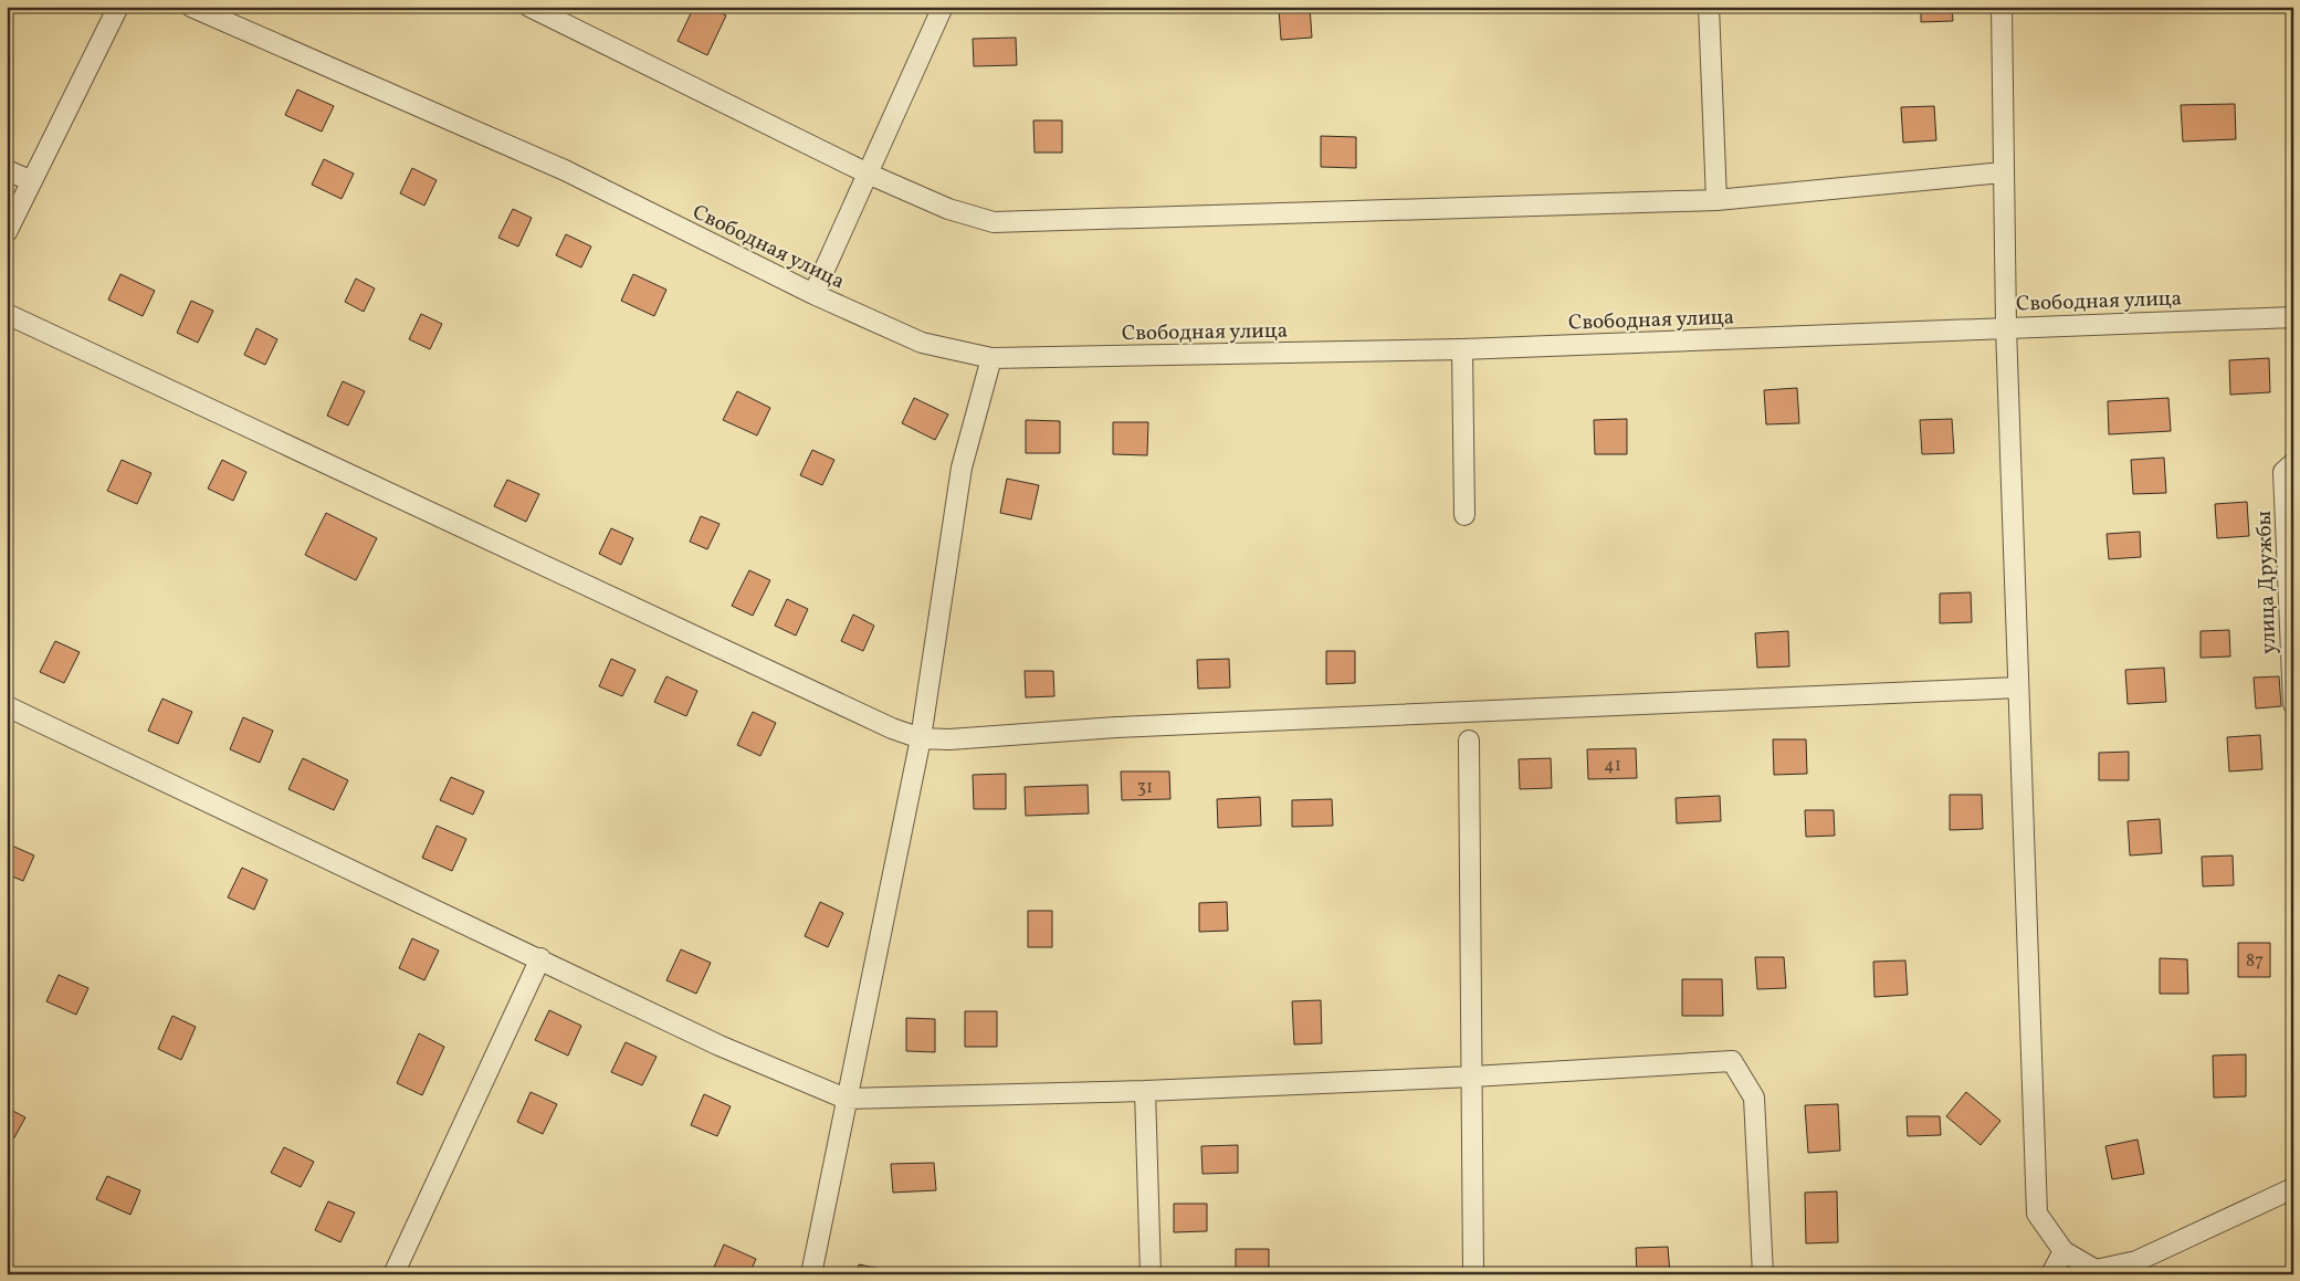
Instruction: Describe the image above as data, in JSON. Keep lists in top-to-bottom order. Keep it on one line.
{"streets":{"street":["Свободная улица","улица Дружбы"]},"house_numbers":["41","31","87"]}
